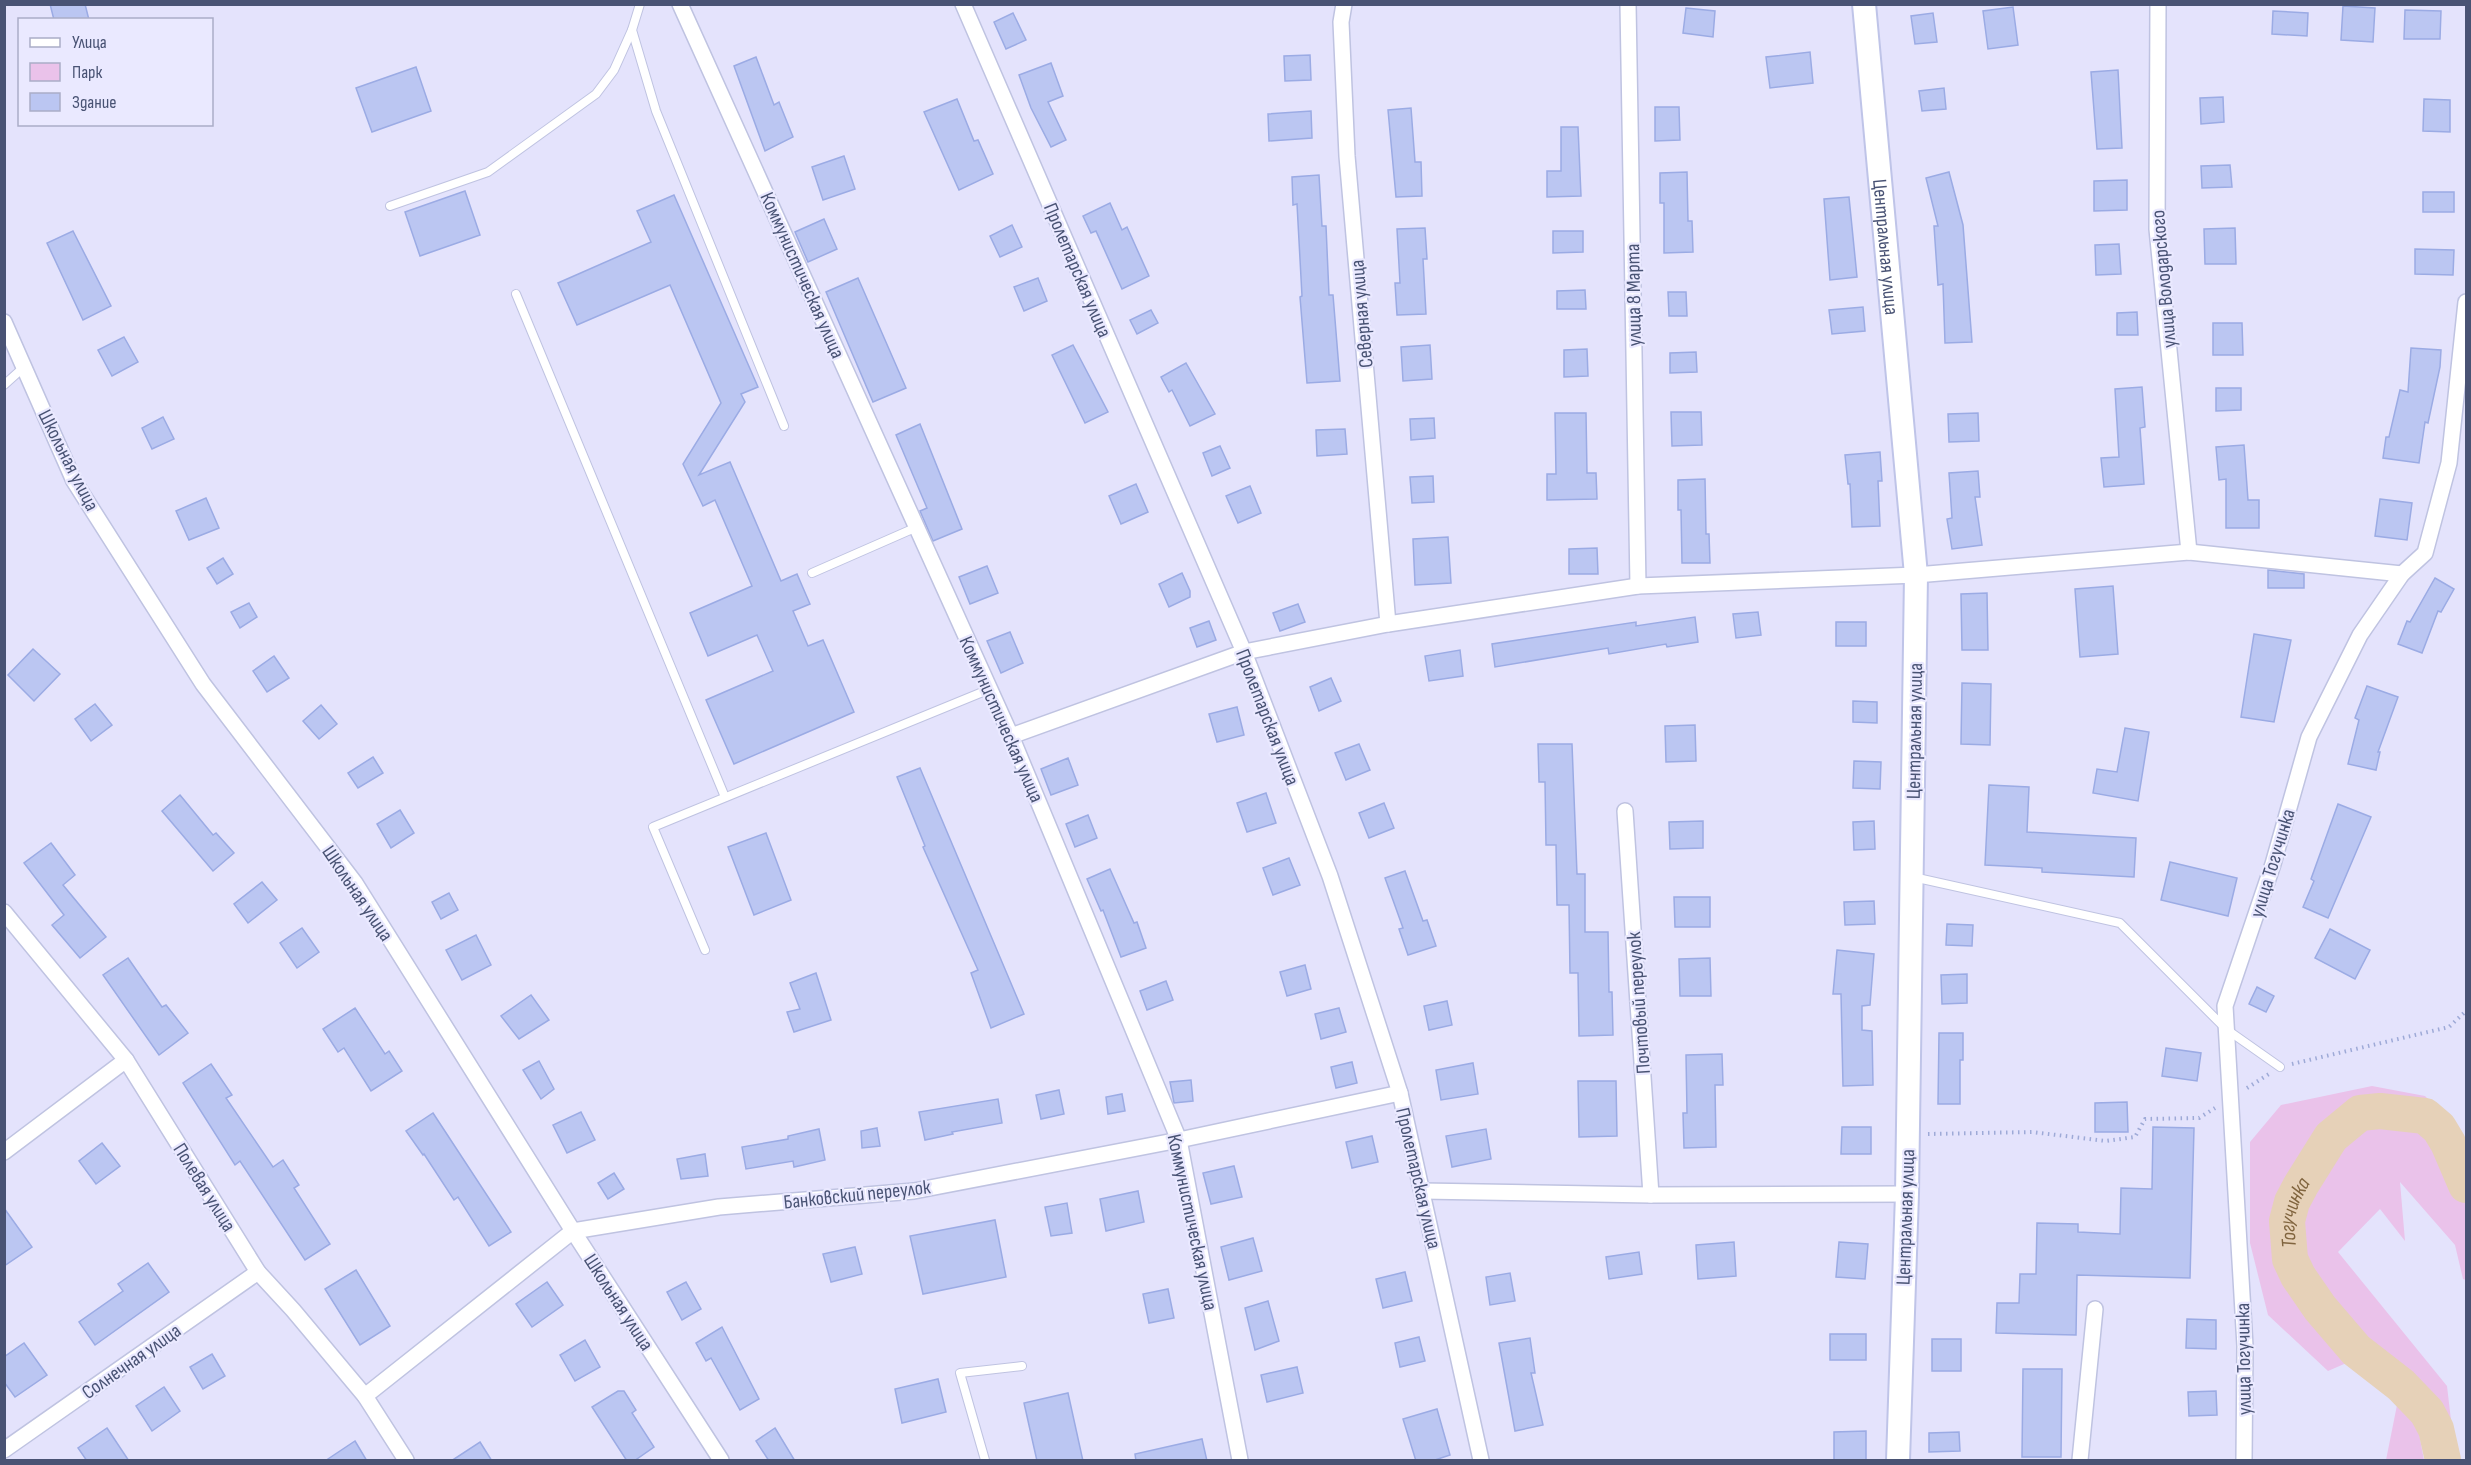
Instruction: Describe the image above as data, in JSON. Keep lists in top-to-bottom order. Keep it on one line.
{"streets":{"main road":["Центральная улица"],"street":["Пролетарская улица","Коммунистическая улица","улица Володарского","улица 8 Марта","Северная улица","Школьная улица","улица Тогучинка","Почтовый переулок","Полевая улица","Банковский переулок","Солнечная улица"]},"crossings":[["Пролетарская улица","Банковский переулок"],["Коммунистическая улица","Банковский переулок"],["Школьная улица","Банковский переулок"],["Полевая улица","Банковский переулок"],["Полевая улица","Солнечная улица"]],"water":["Тогучинка"],"legend":["Улица","Парк","Здание"]}
